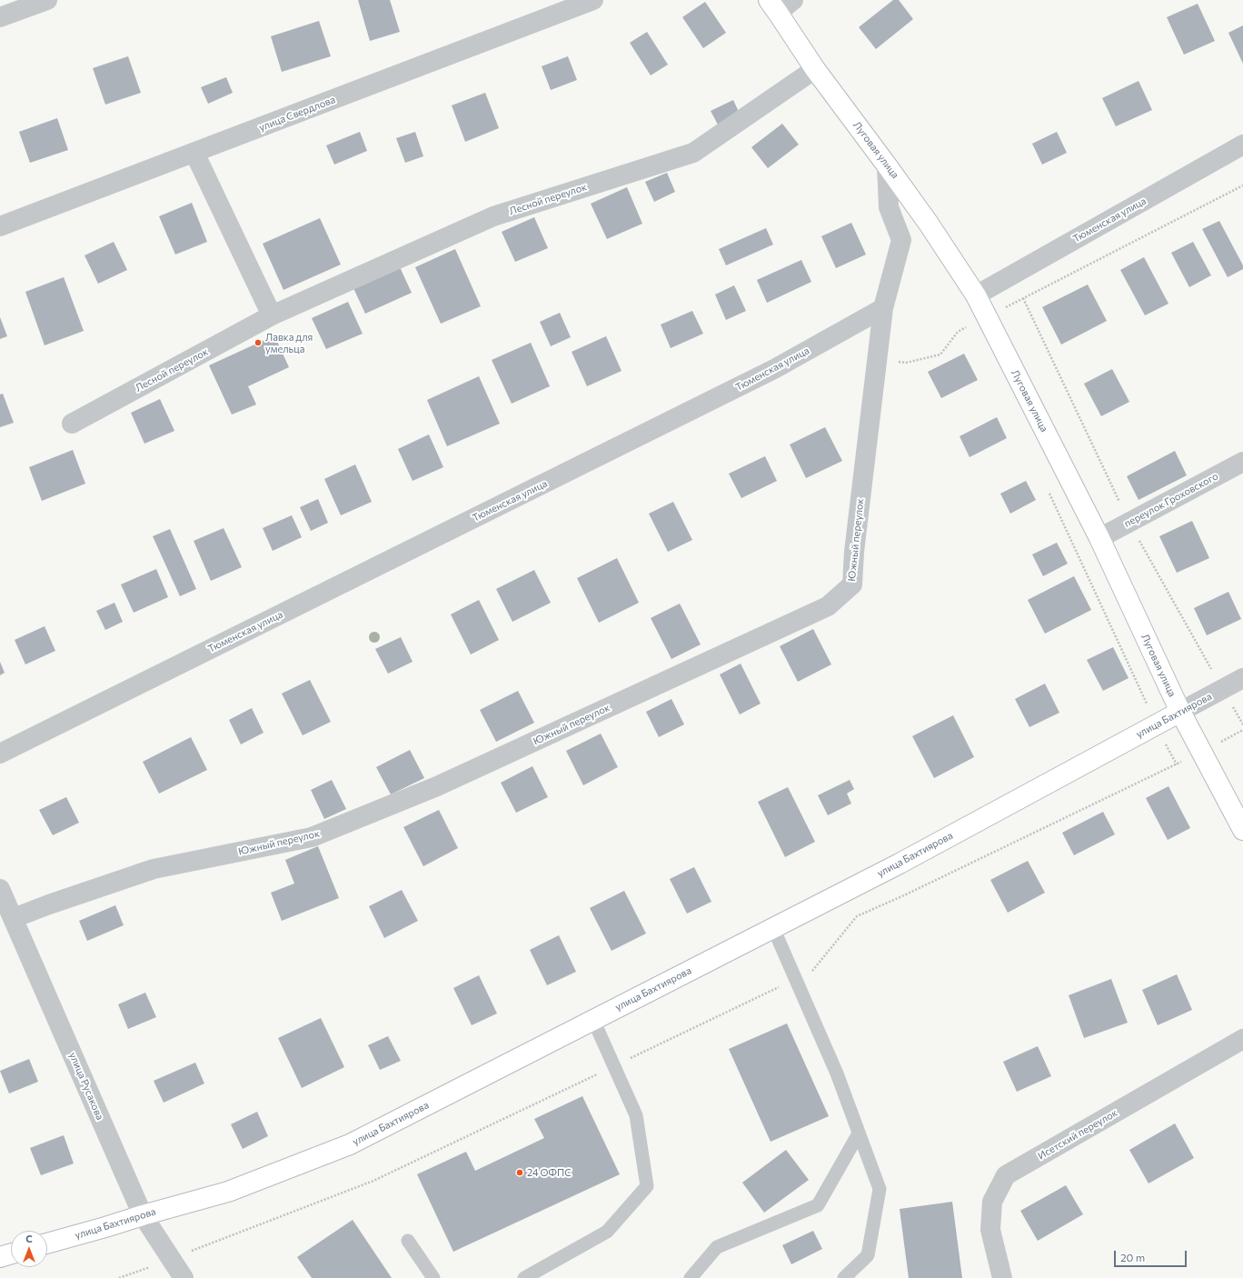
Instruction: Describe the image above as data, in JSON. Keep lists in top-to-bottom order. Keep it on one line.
{"streets":{"main road":["Луговая улица","улица Бахтиярова"],"street":["улица Свердлова","Лесной переулок","Тюменская улица","переулок Гроховского","Южный переулок","улица Русакова","Исетский переулок"]},"crossings":[["Луговая улица","Лесной переулок"],["Луговая улица","Тюменская улица"],["Луговая улица","переулок Гроховского"],["Луговая улица","улица Бахтиярова"],["Тюменская улица","Южный переулок"],["Южный переулок","улица Русакова"],["улица Бахтиярова","улица Русакова"]],"places":["Лавка для умельца","24 ОФПС"],"scale_bar":"20 m","north":"top"}
